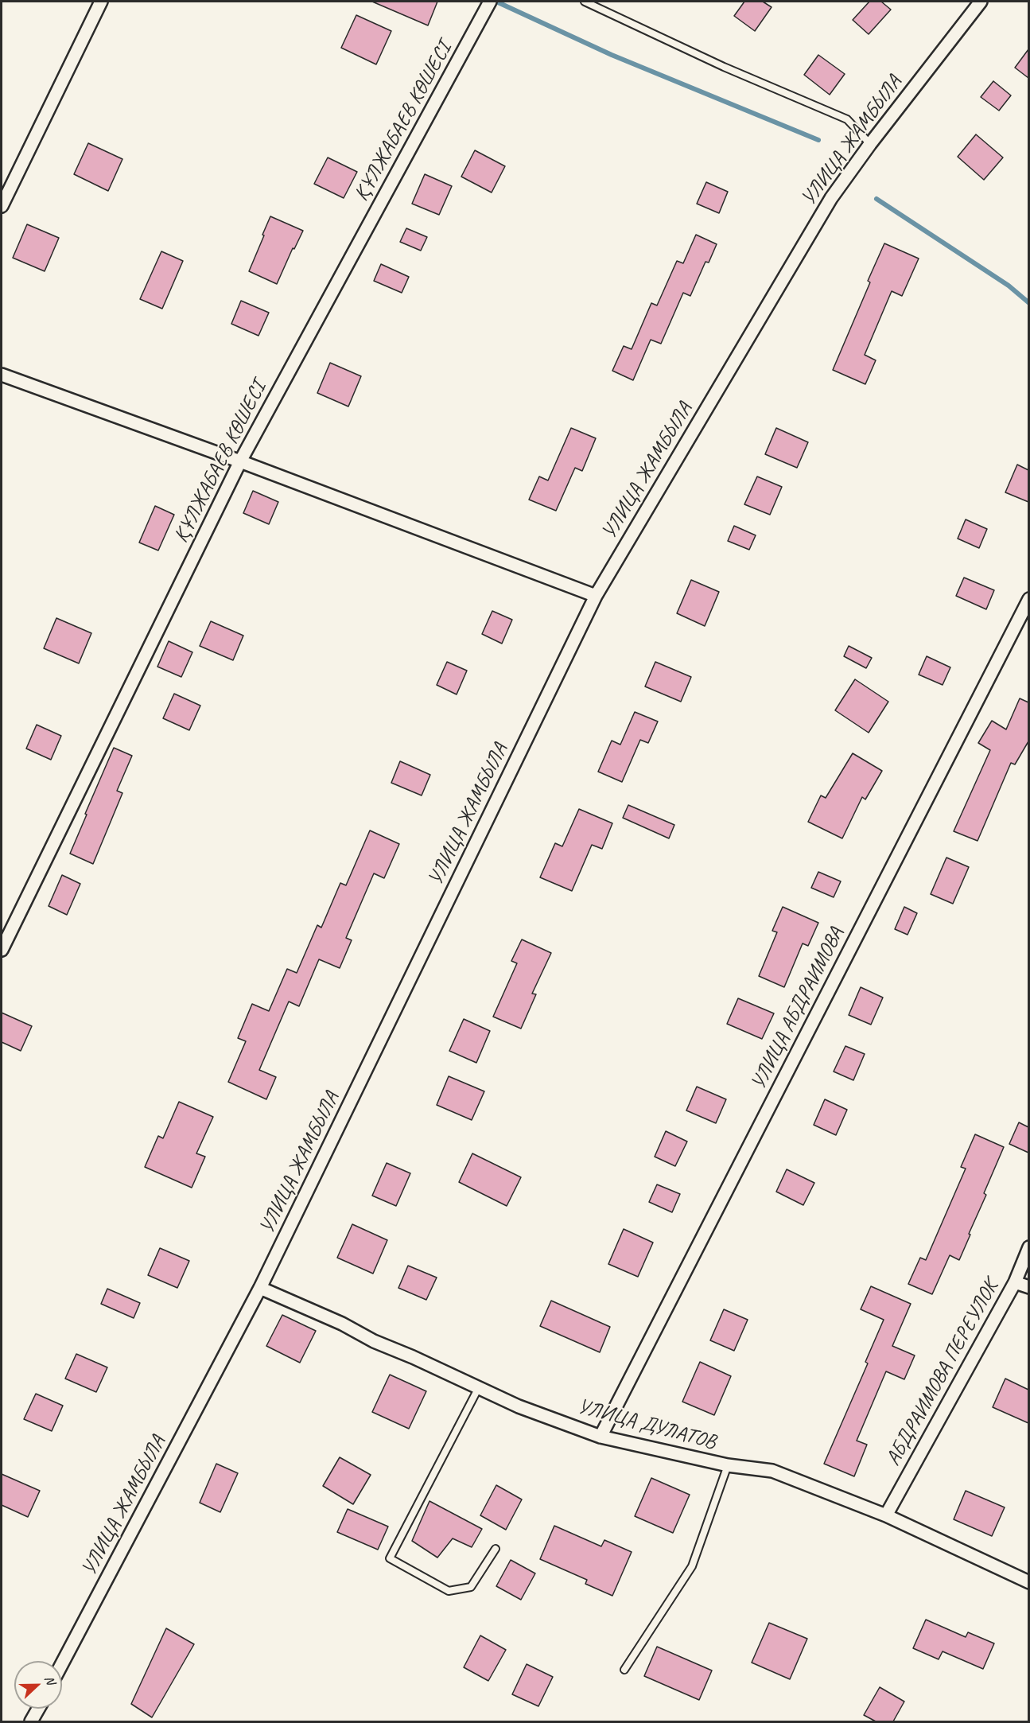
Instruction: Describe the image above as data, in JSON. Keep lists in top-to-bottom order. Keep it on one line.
{"streets":{"street":["ҚҰЛЖАБАЕВ КӨШЕСІ","УЛИЦА ЖАМБЫЛА","УЛИЦА АБДРАИМОВА","АБДРАИМОВА ПЕРЕУЛОК","УЛИЦА ДУЛАТОВ"]},"crossings":[["УЛИЦА ЖАМБЫЛА","УЛИЦА ДУЛАТОВ"],["УЛИЦА АБДРАИМОВА","УЛИЦА ДУЛАТОВ"],["АБДРАИМОВА ПЕРЕУЛОК","УЛИЦА ДУЛАТОВ"]],"north":"right"}
